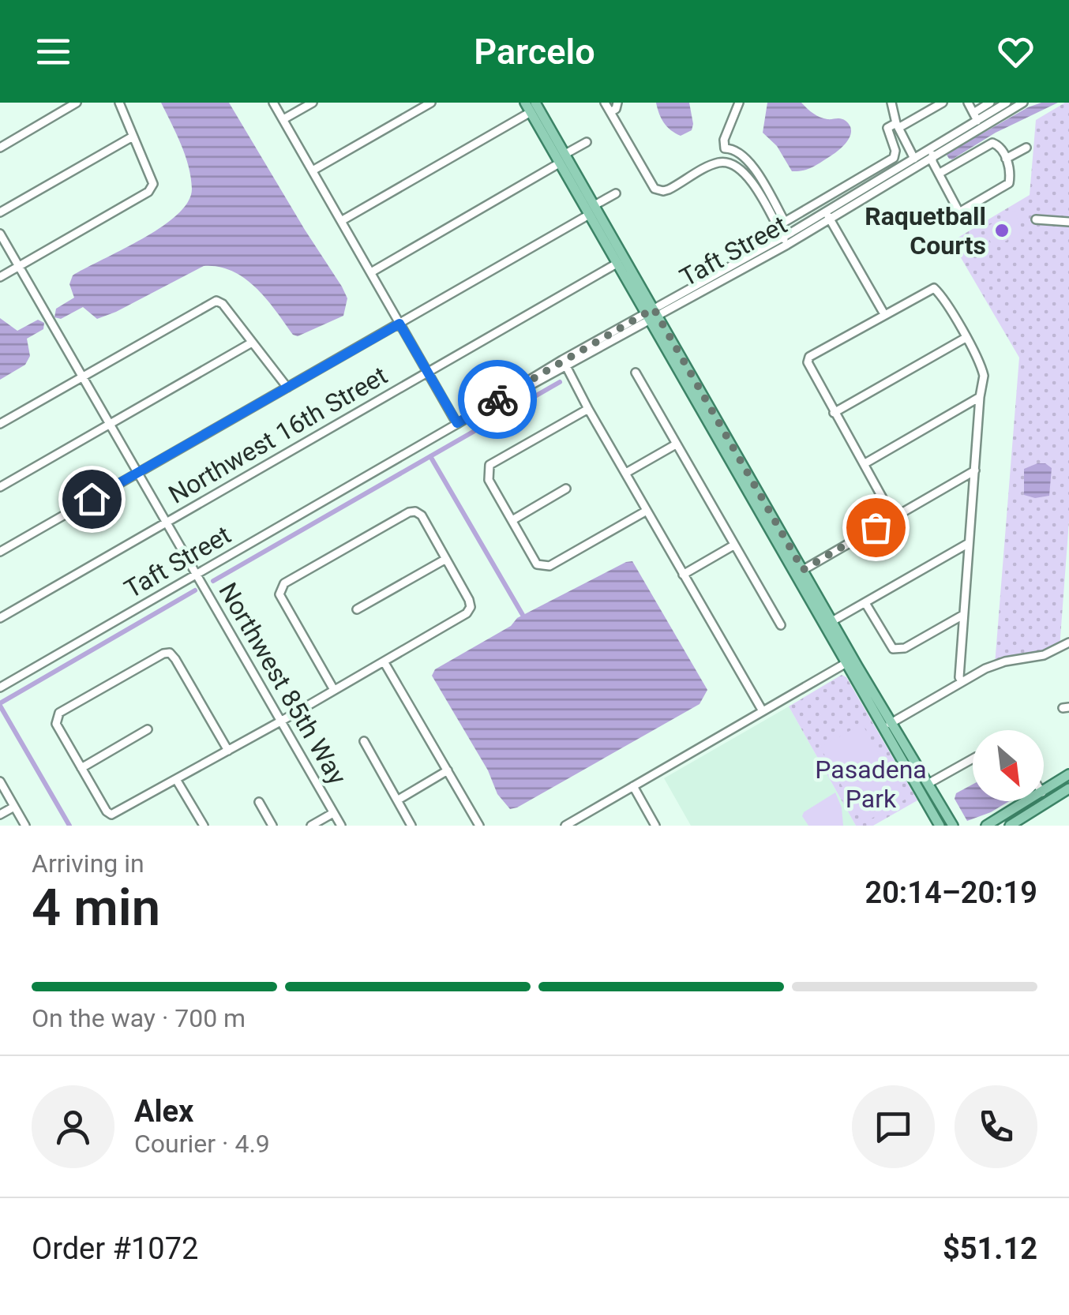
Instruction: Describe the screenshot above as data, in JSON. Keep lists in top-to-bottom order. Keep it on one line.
{"streets":{"street":["Taft Street","Northwest 16th Street","Northwest 85th Way"]},"crossings":[["Taft Street","Northwest 85th Way"],["Northwest 16th Street","Northwest 85th Way"]],"parks":["Pasadena Park"],"places":["Raquetball Courts"],"north":"bottom right","page":{"header":"Parcelo","heading":["4 min","Arriving in","20:14–20:19"],"panel":["Alex","Courier · 4.9","Order #1072","$51.12"],"bar":"On the way · 700 m"}}
